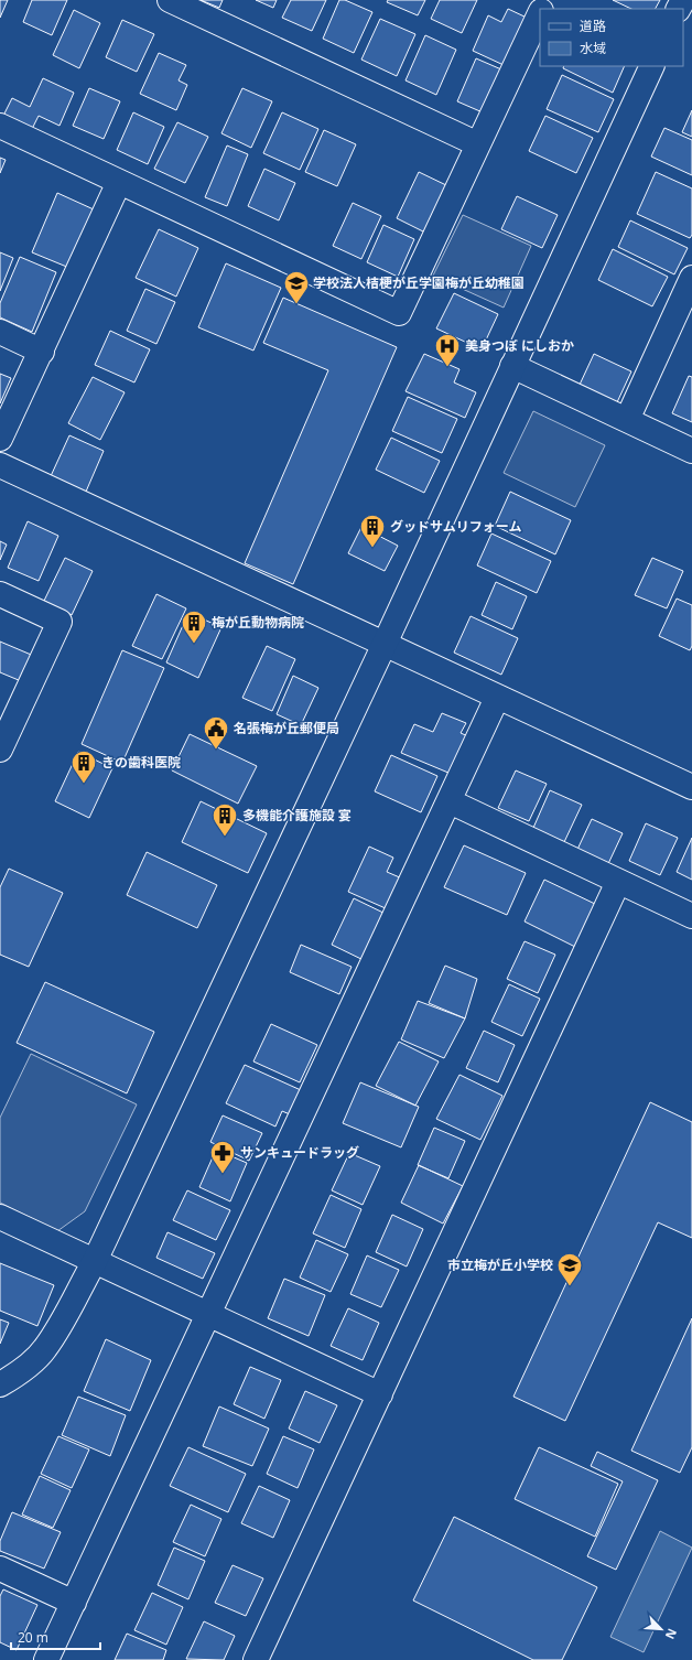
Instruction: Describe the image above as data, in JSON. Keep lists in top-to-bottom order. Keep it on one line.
{"places":{"school or university":["学校法人桔梗が丘学園梅が丘幼稚園","市立梅が丘小学校"],"hospital":["美身つぼ にしおか"],"building":["グッドサムリフォーム","梅が丘動物病院","きの歯科医院","多機能介護施設 宴"],"public building":["名張梅が丘郵便局"],"pharmacy":["サンキュードラッグ"]},"legend":["道路","水域"],"scale_bar":"20 m","north":"bottom right"}
